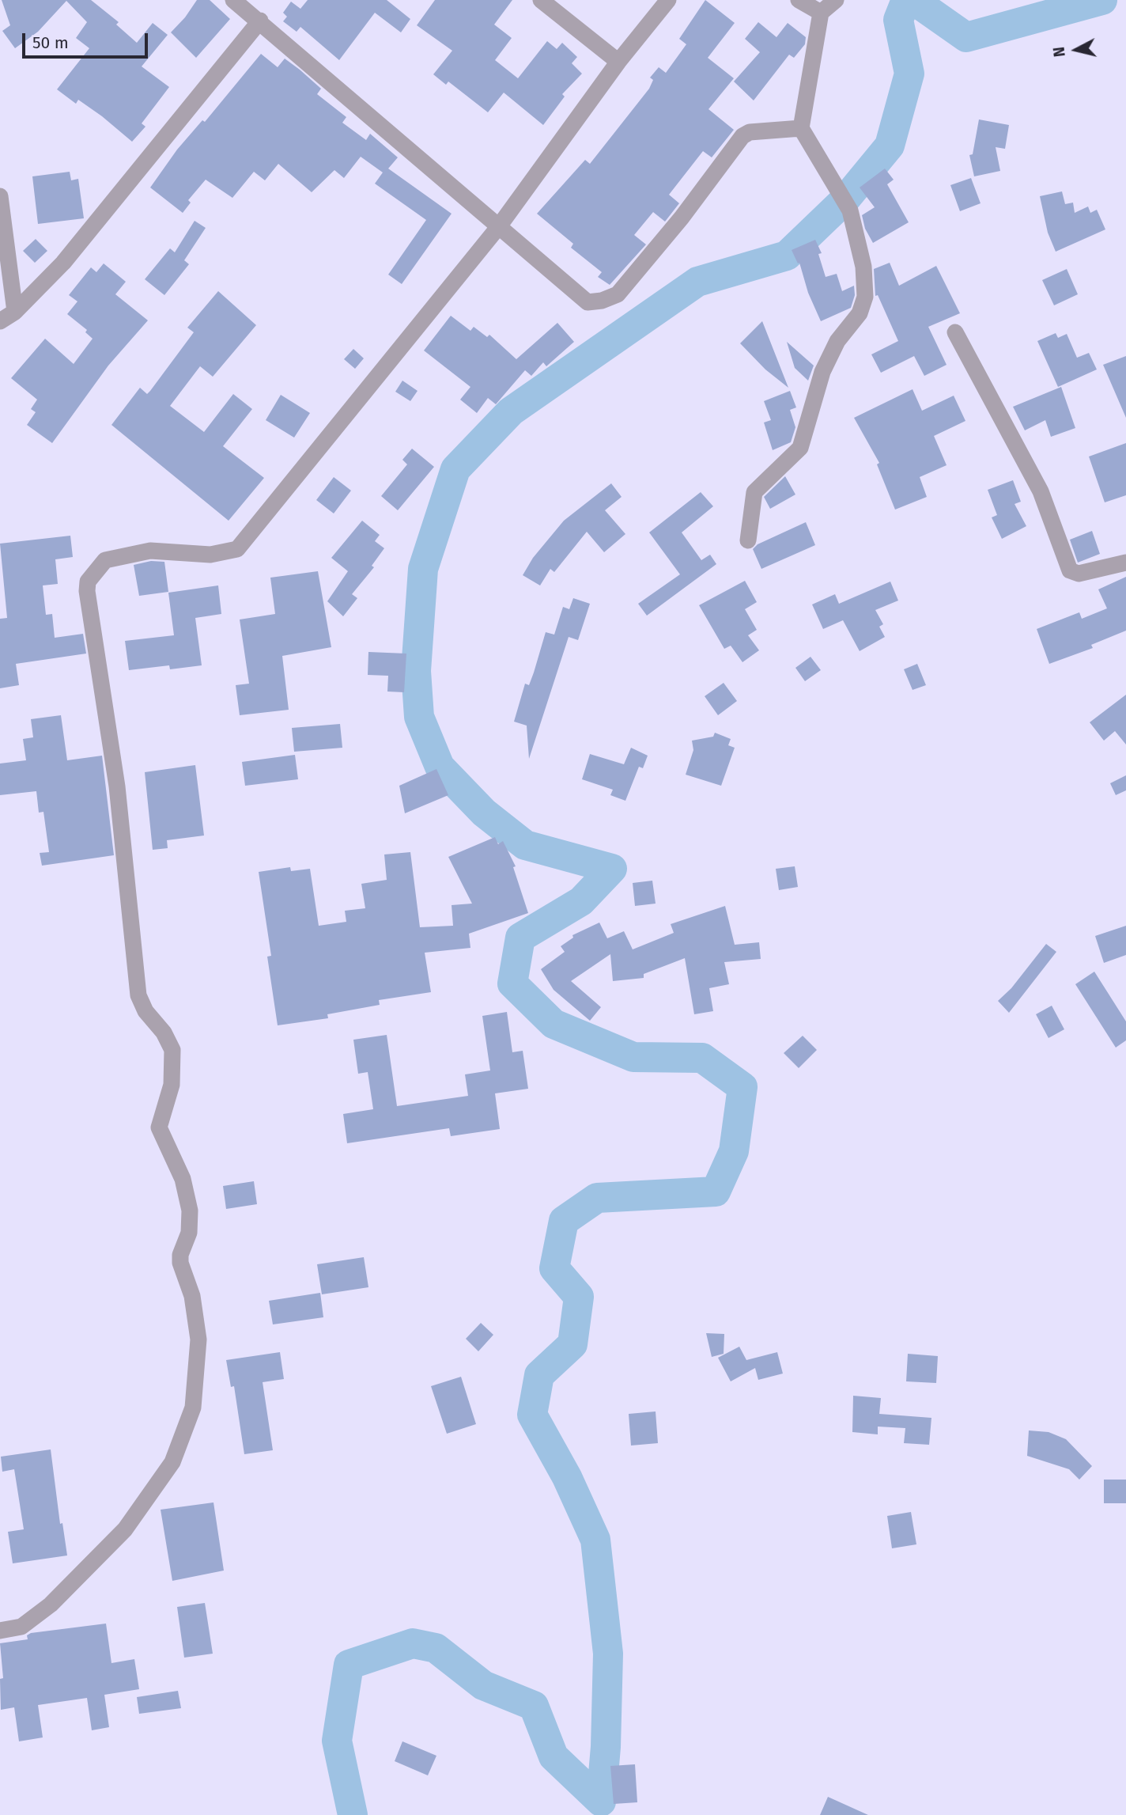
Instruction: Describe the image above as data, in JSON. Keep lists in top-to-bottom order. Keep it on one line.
{"scale_bar":"50 m","north":"left"}
